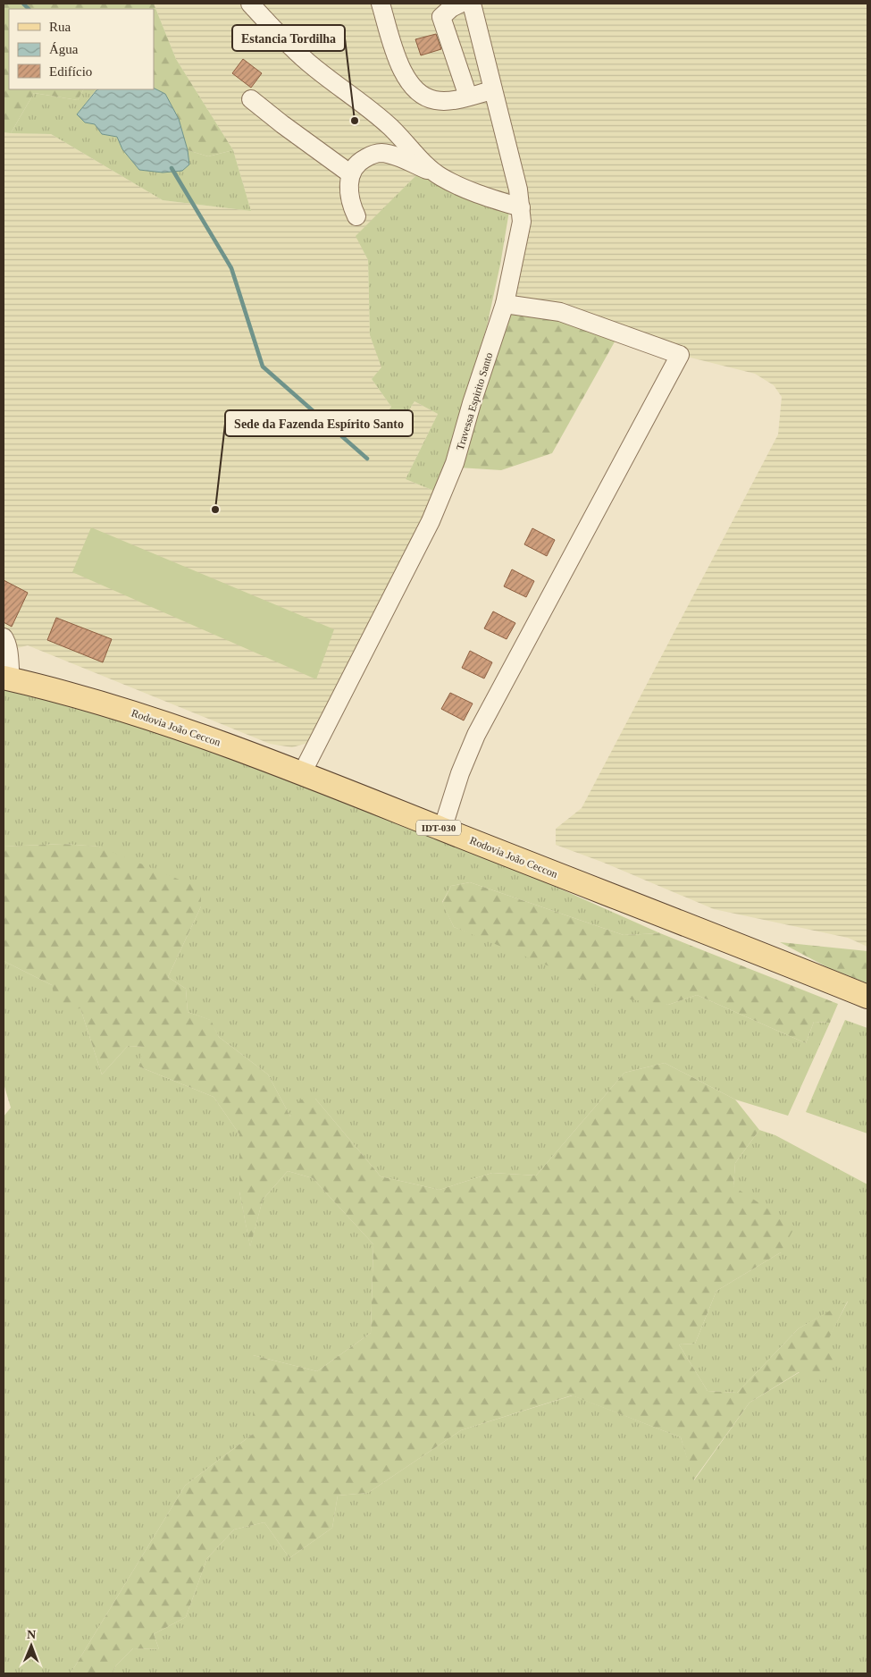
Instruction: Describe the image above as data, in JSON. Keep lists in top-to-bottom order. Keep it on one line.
{"streets":{"main road":["Rodovia João Ceccon","IDT-030"],"street":["Travessa Espirito Santo"]},"crossings":[["Travessa Espirito Santo","Rodovia João Ceccon"]],"places":["Estancia Tordilha","Sede da Fazenda Espírito Santo"],"legend":["Rua","Água","Edifício"],"north":"top"}
